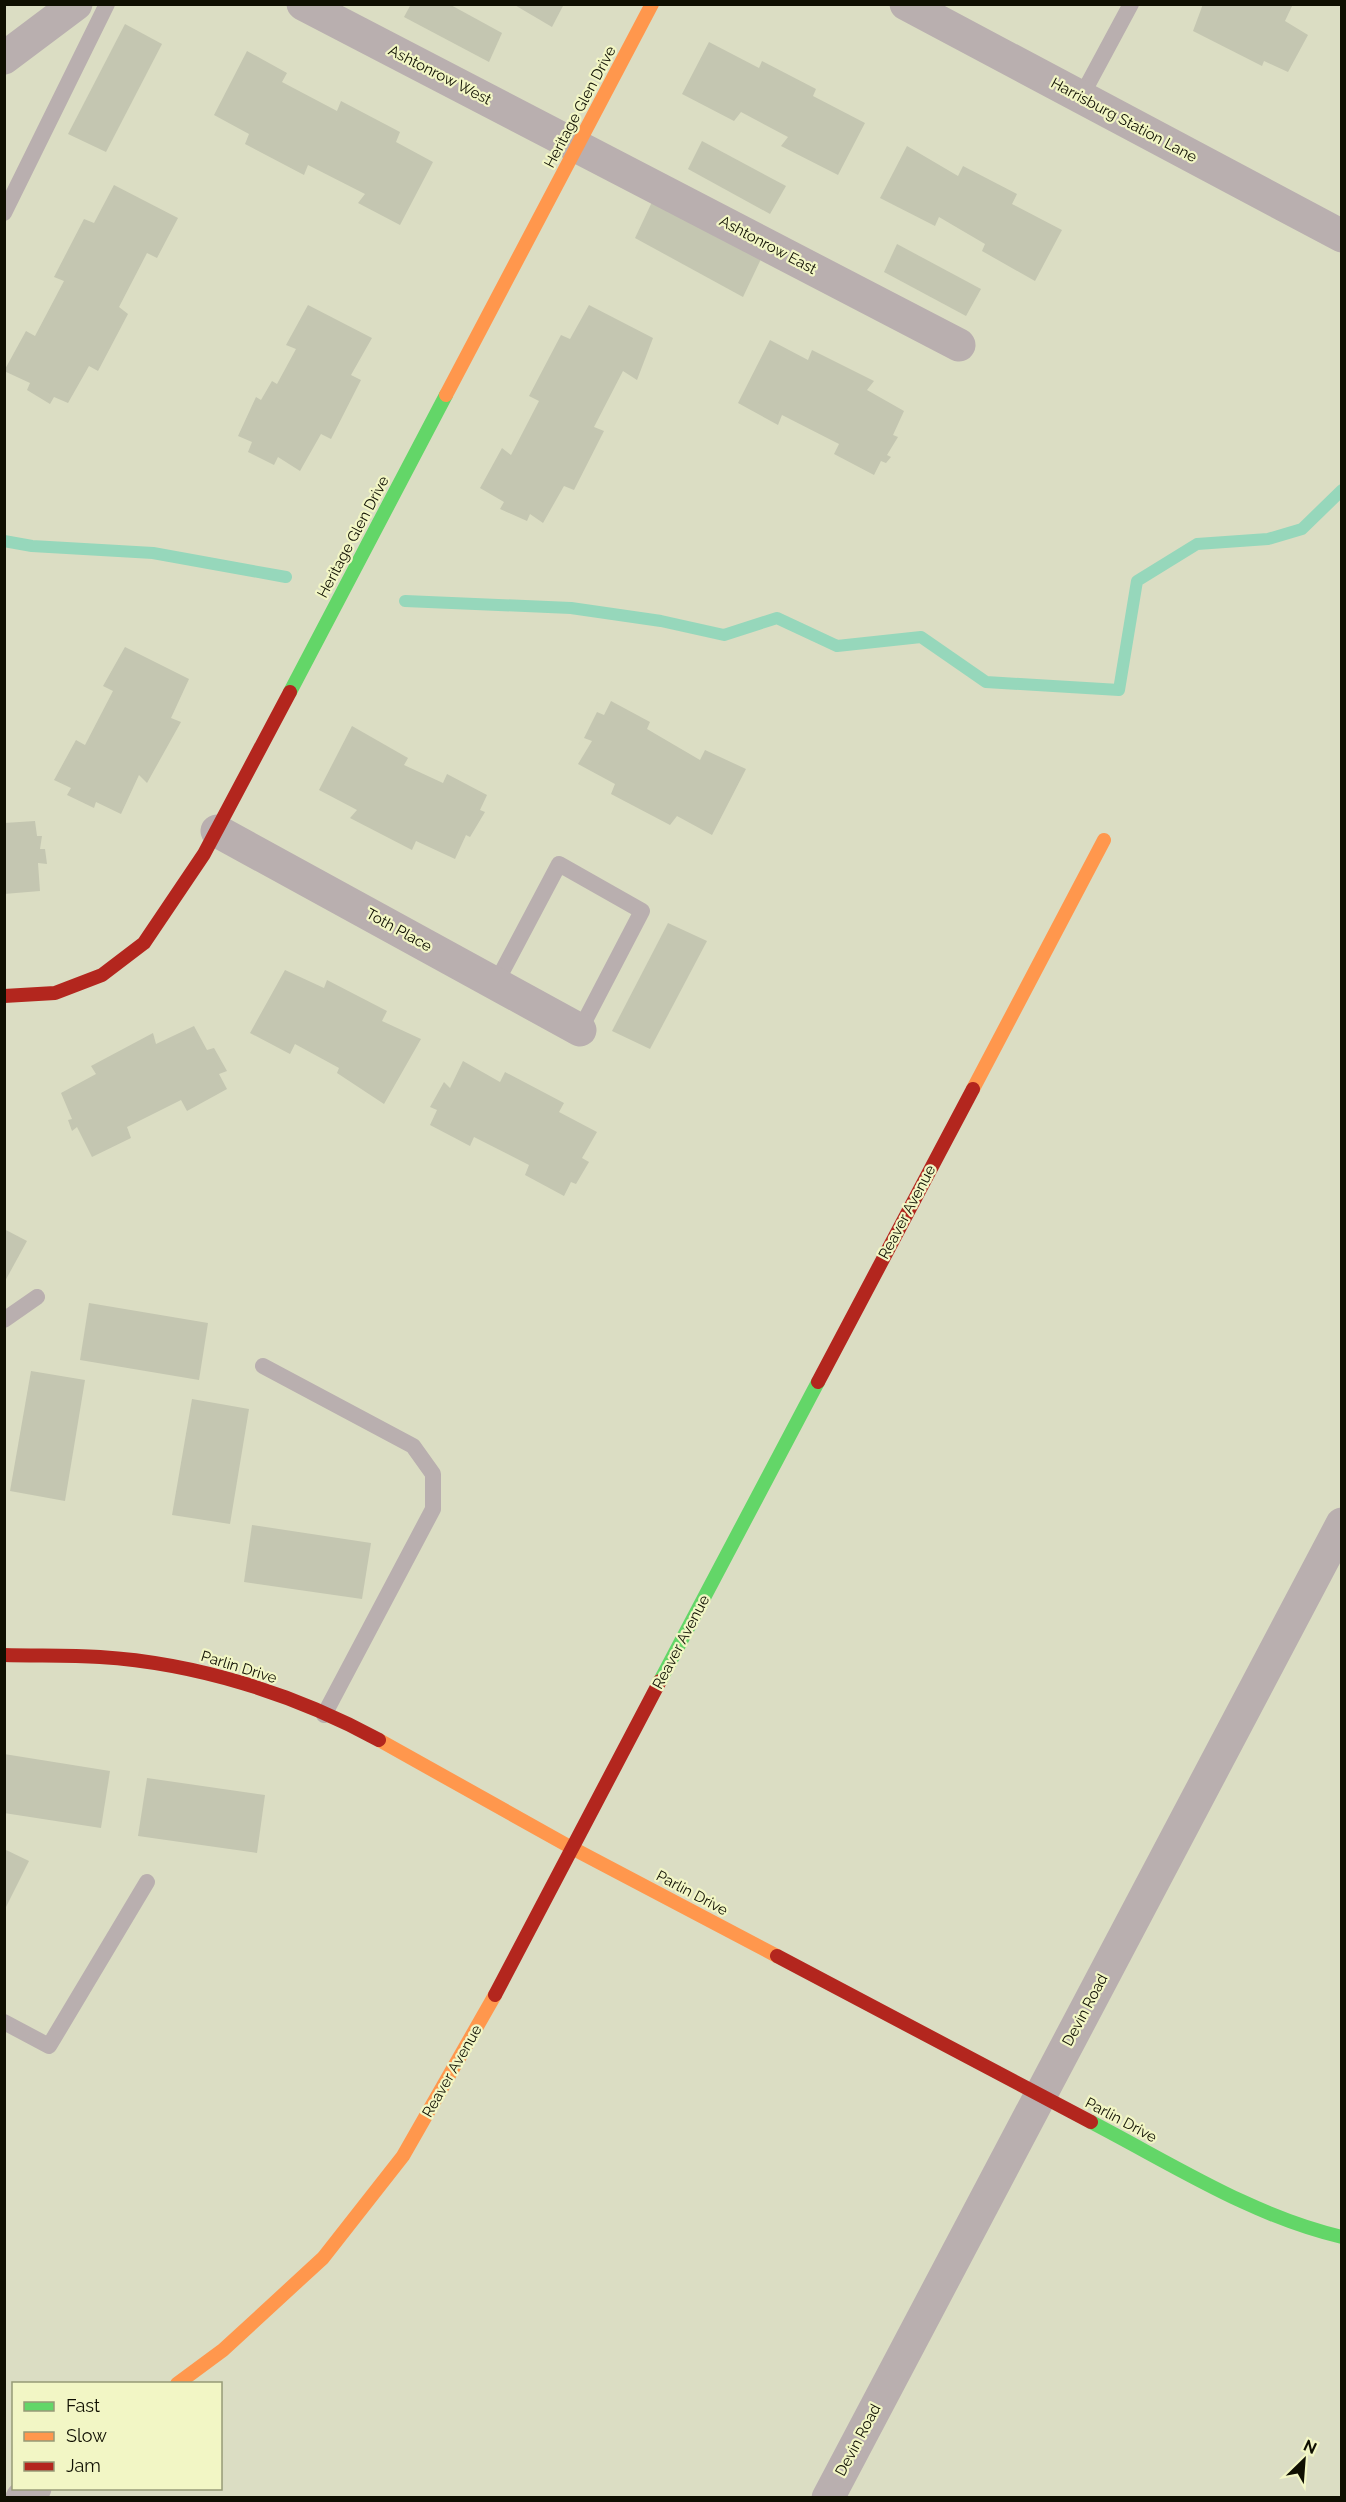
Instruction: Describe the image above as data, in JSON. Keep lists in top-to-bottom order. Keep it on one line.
{"streets":{"street":["Ashtonrow West","Heritage Glen Drive","Harrisburg Station Lane","Ashtonrow East","Toth Place","Reaver Avenue","Parlin Drive","Devin Road"]},"crossings":[["Ashtonrow West","Heritage Glen Drive"],["Ashtonrow West","Ashtonrow East"],["Heritage Glen Drive","Ashtonrow East"],["Heritage Glen Drive","Toth Place"],["Reaver Avenue","Parlin Drive"],["Parlin Drive","Devin Road"]],"legend":["Fast","Slow","Jam"],"north":"top right"}
